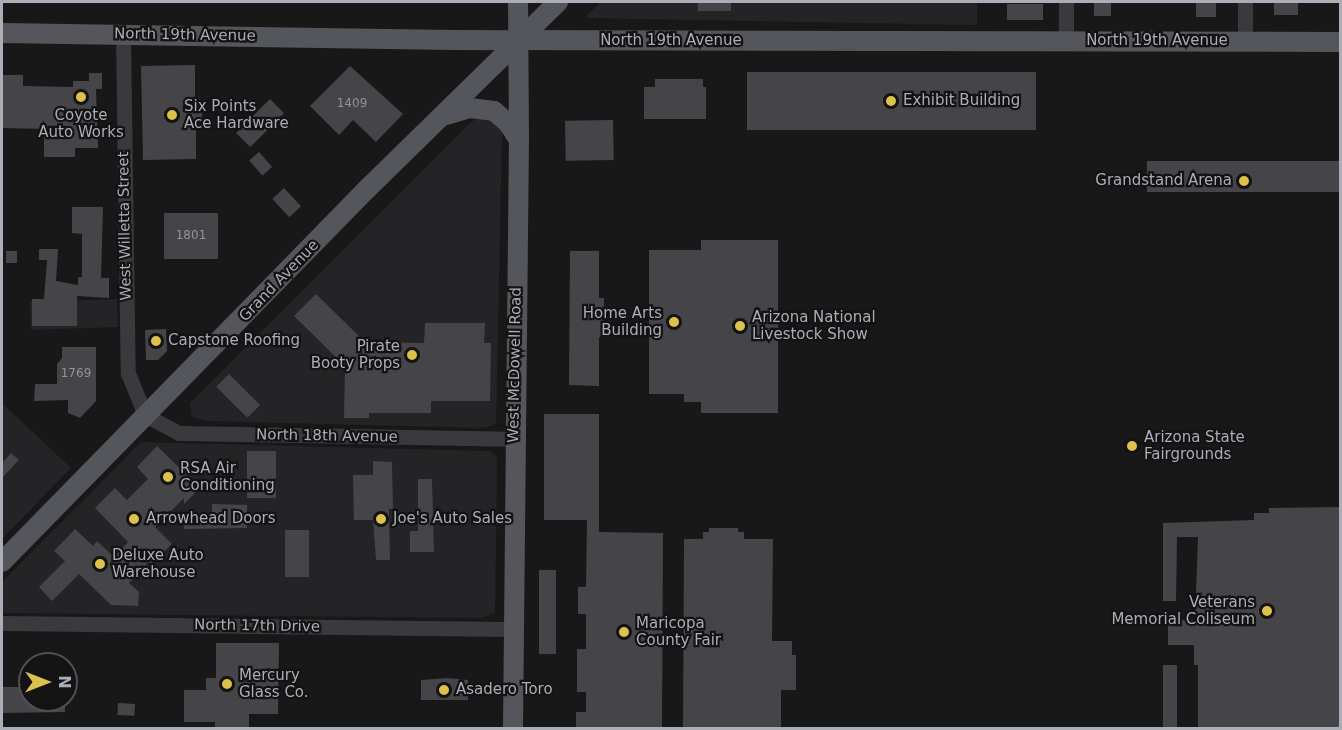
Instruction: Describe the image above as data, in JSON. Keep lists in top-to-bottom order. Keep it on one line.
{"streets":{"main road":["North 19th Avenue","Grand Avenue","West McDowell Road"],"street":["West Willetta Street","North 18th Avenue","North 17th Drive"]},"crossings":[["North 19th Avenue","West Willetta Street"],["North 19th Avenue","Grand Avenue"],["North 19th Avenue","West McDowell Road"],["West Willetta Street","Grand Avenue"],["West Willetta Street","North 18th Avenue"],["Grand Avenue","West McDowell Road"],["Grand Avenue","North 18th Avenue"],["West McDowell Road","North 18th Avenue"],["West McDowell Road","North 17th Drive"]],"places":["Coyote Auto Works","Exhibit Building","Six Points Ace Hardware","Grandstand Arena","Home Arts Building","Arizona National Livestock Show","Capstone Roofing","Pirate Booty Props","Arizona State Fairgrounds","RSA Air Conditioning","Arrowhead Doors","Joe's Auto Sales","Deluxe Auto Warehouse","Veterans Memorial Coliseum","Maricopa County Fair","Mercury Glass Co.","Asadero Toro"],"house_numbers":["1409","1801","1769"],"north":"right"}
